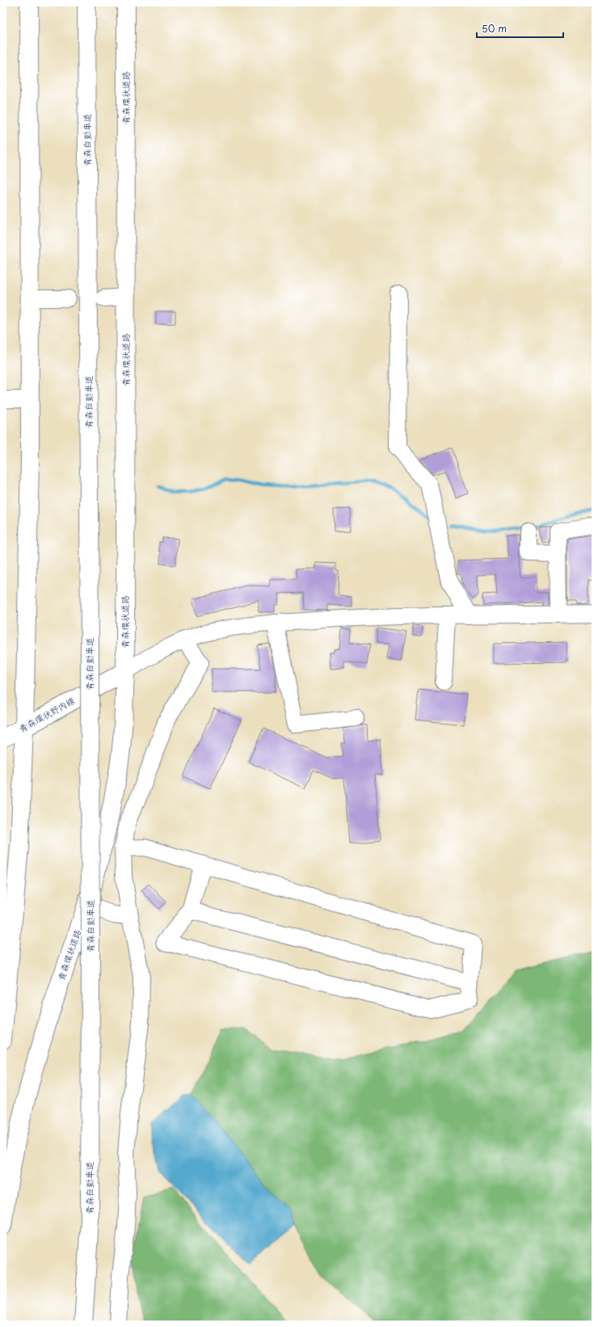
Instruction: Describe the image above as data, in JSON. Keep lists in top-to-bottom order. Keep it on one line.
{"streets":{"main road":["青森環状道路","青森自動車道","青森環状野内線"]},"crossings":[["青森環状道路","青森環状野内線"]],"scale_bar":"50 m"}
